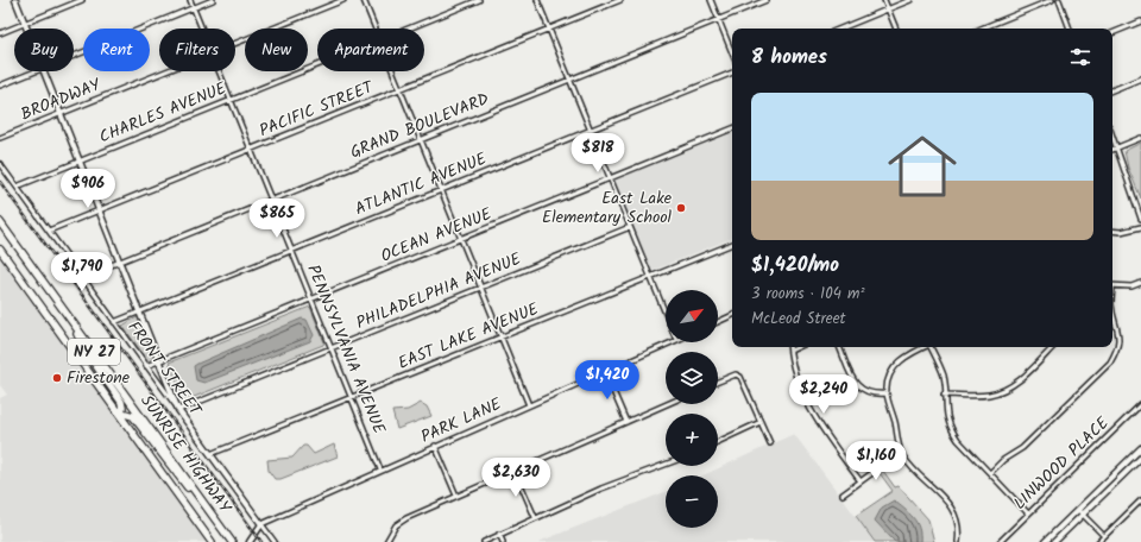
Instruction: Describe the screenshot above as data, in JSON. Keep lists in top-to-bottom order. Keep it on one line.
{"streets":{"highway":["NY 27","SUNRISE HIGHWAY"],"street":["BROADWAY","PACIFIC STREET","CHARLES AVENUE","GRAND BOULEVARD","ATLANTIC AVENUE","OCEAN AVENUE","PHILADELPHIA AVENUE","EAST LAKE AVENUE","PENNSYLVANIA AVENUE","FRONT STREET","PARK LANE","LINWOOD PLACE"]},"crossings":[["PACIFIC STREET","PENNSYLVANIA AVENUE"],["PACIFIC STREET","FRONT STREET"],["CHARLES AVENUE","PENNSYLVANIA AVENUE"],["CHARLES AVENUE","FRONT STREET"],["GRAND BOULEVARD","PENNSYLVANIA AVENUE"],["GRAND BOULEVARD","FRONT STREET"],["ATLANTIC AVENUE","PENNSYLVANIA AVENUE"],["ATLANTIC AVENUE","FRONT STREET"],["OCEAN AVENUE","PENNSYLVANIA AVENUE"],["OCEAN AVENUE","FRONT STREET"],["PHILADELPHIA AVENUE","PENNSYLVANIA AVENUE"],["PHILADELPHIA AVENUE","FRONT STREET"],["EAST LAKE AVENUE","PENNSYLVANIA AVENUE"],["EAST LAKE AVENUE","FRONT STREET"],["PENNSYLVANIA AVENUE","PARK LANE"],["FRONT STREET","PARK LANE"]],"places":["East Lake Elementary School","Firestone"],"north":"top right","page":{"chip":["Buy","Rent","Filters","New","Apartment"],"heading":"8 homes","list":[{"name":"$1,420/mo","note":"3 rooms · 104 m² · McLeod Street"}],"price":["$818","$906","$865","$1,790","$1,420","$2,240","$1,160","$2,630"],"map_buttons":["+","−"]}}
